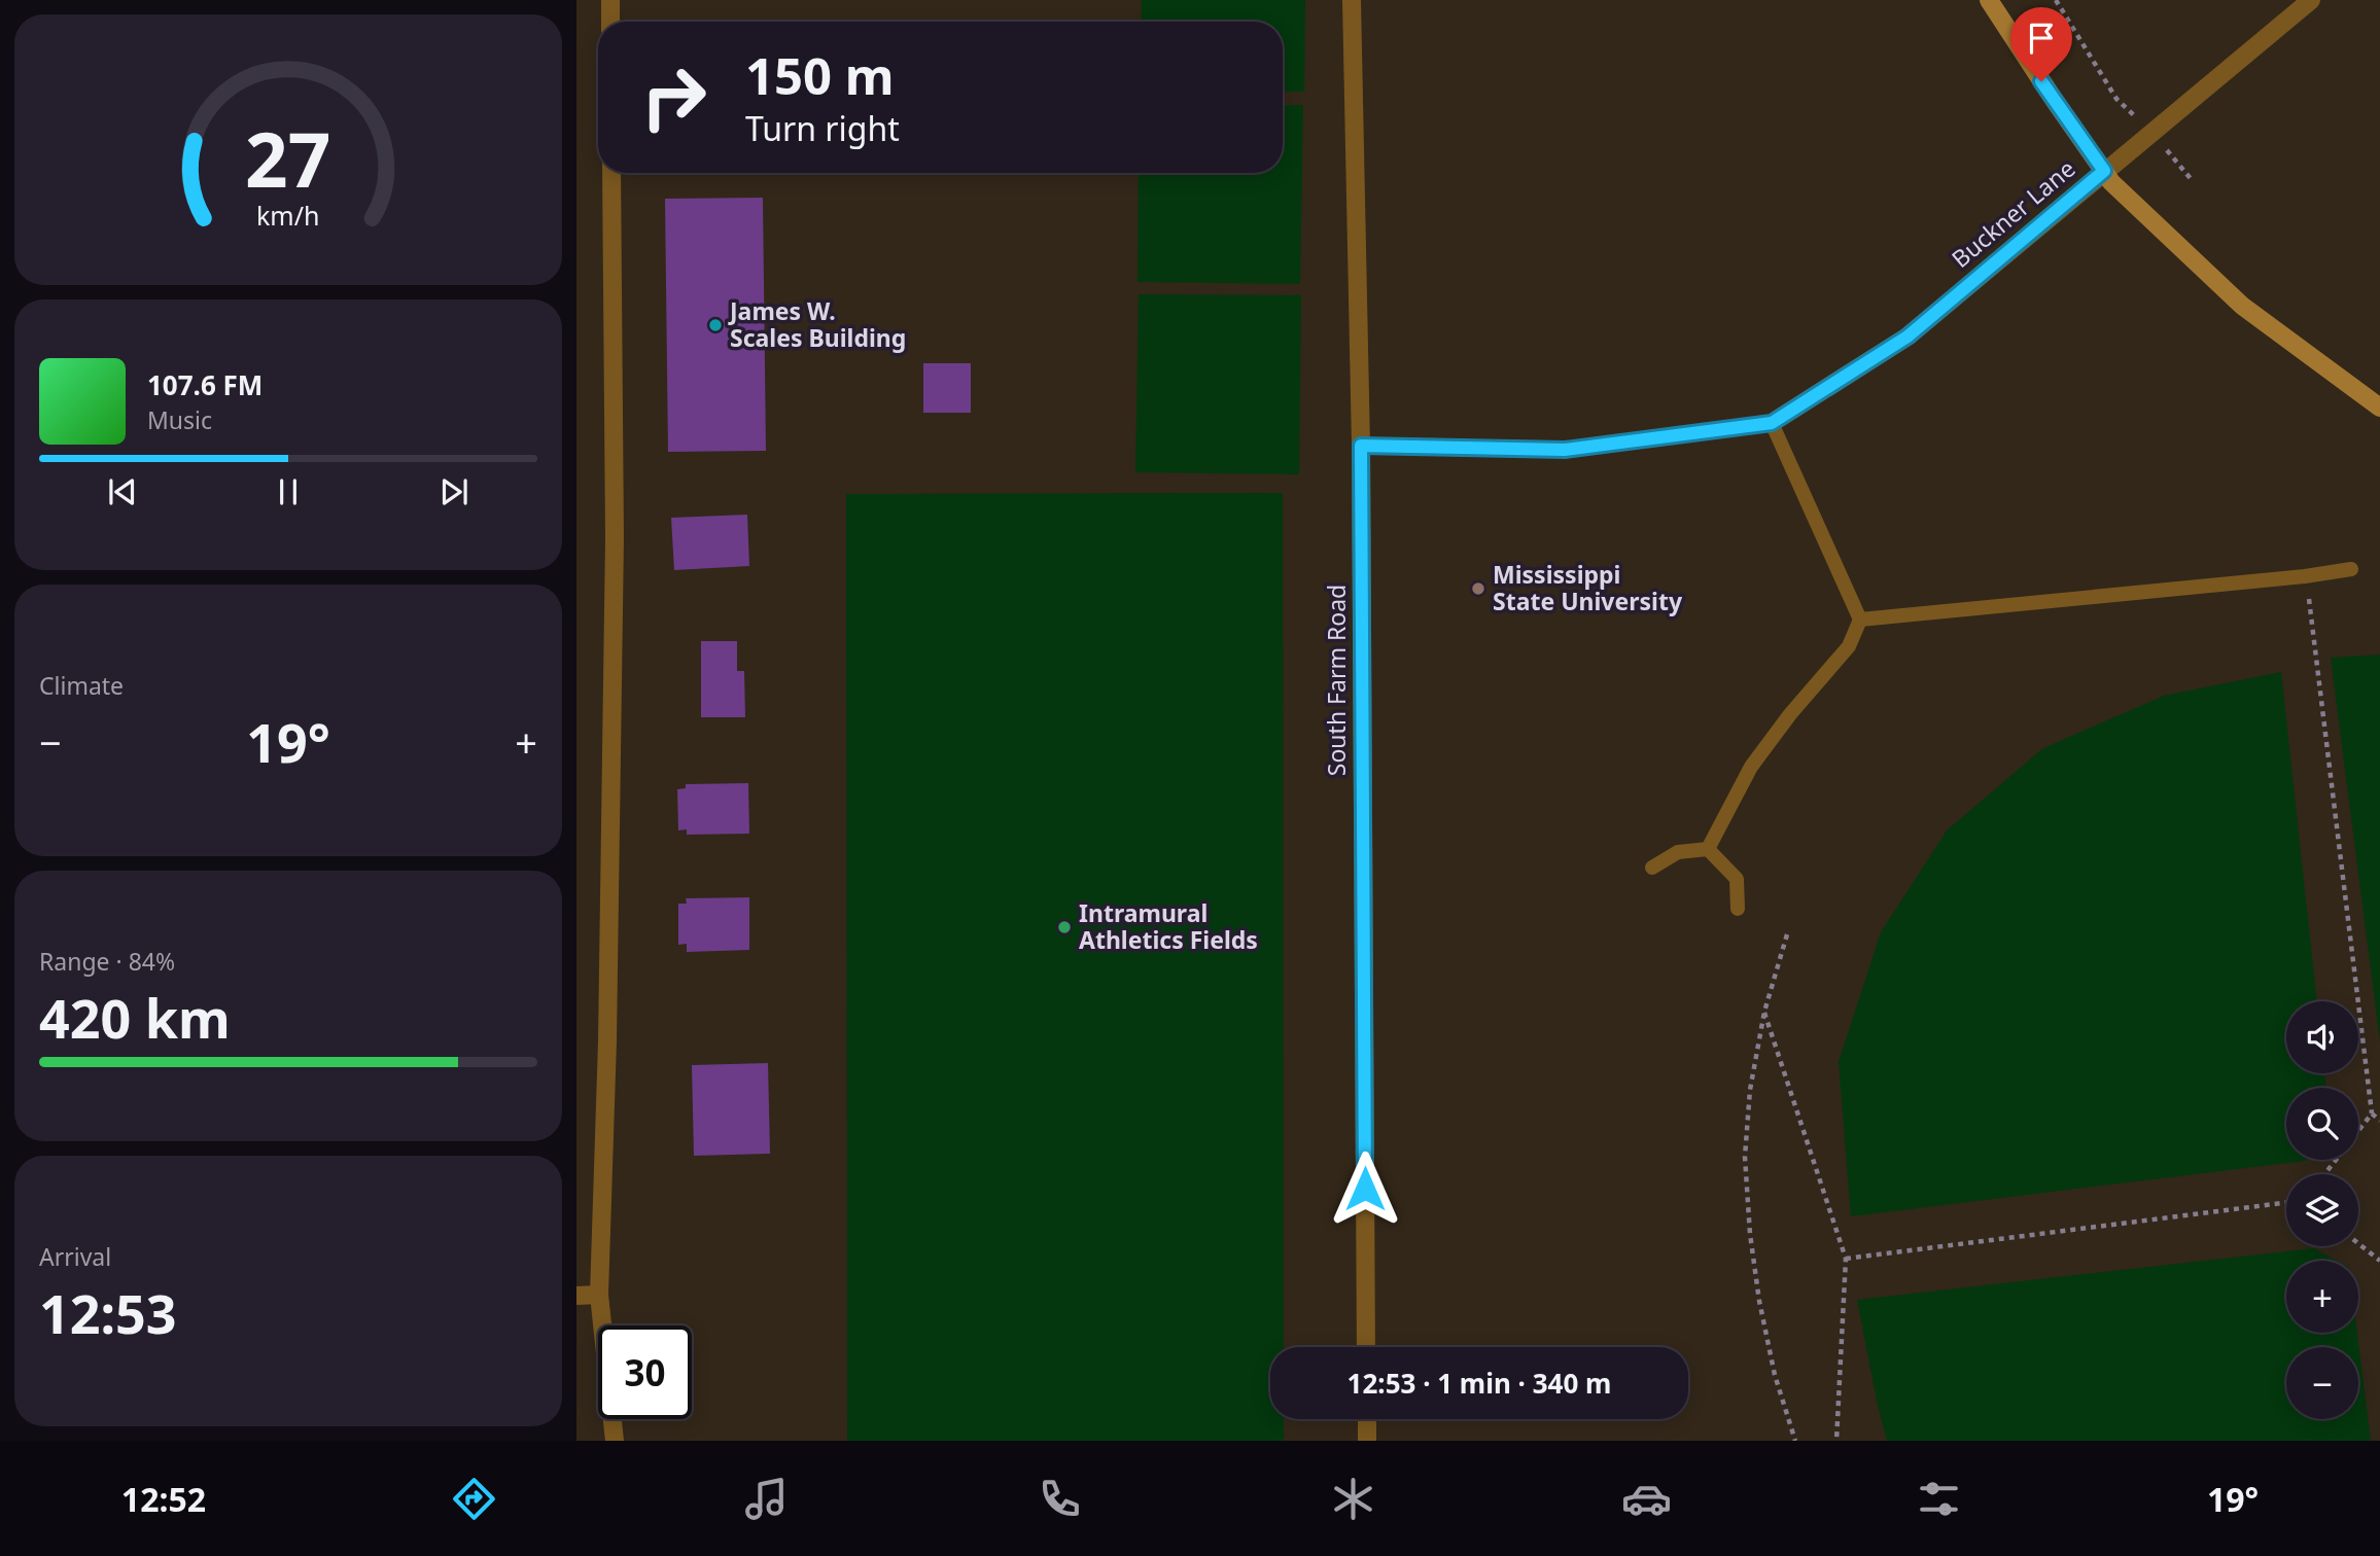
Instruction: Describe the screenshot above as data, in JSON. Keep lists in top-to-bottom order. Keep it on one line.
{"streets":{"street":["Buckner Lane","South Farm Road"]},"places":["James W. Scales Building","Mississippi State University","Intramural Athletics Fields"],"page":{"turn":["150 m","Turn right"],"song":["107.6 FM","Music"],"tile":["Climate",["Range · 84%","420 km"],["Arrival","12:53"]],"heat":["−","19°","+"],"map_buttons":["+","−"],"limit":"30","trip":"12:53 · 1 min · 340 m","tabs":["12:52","19°"],"gauge":["27","km/h"]}}
